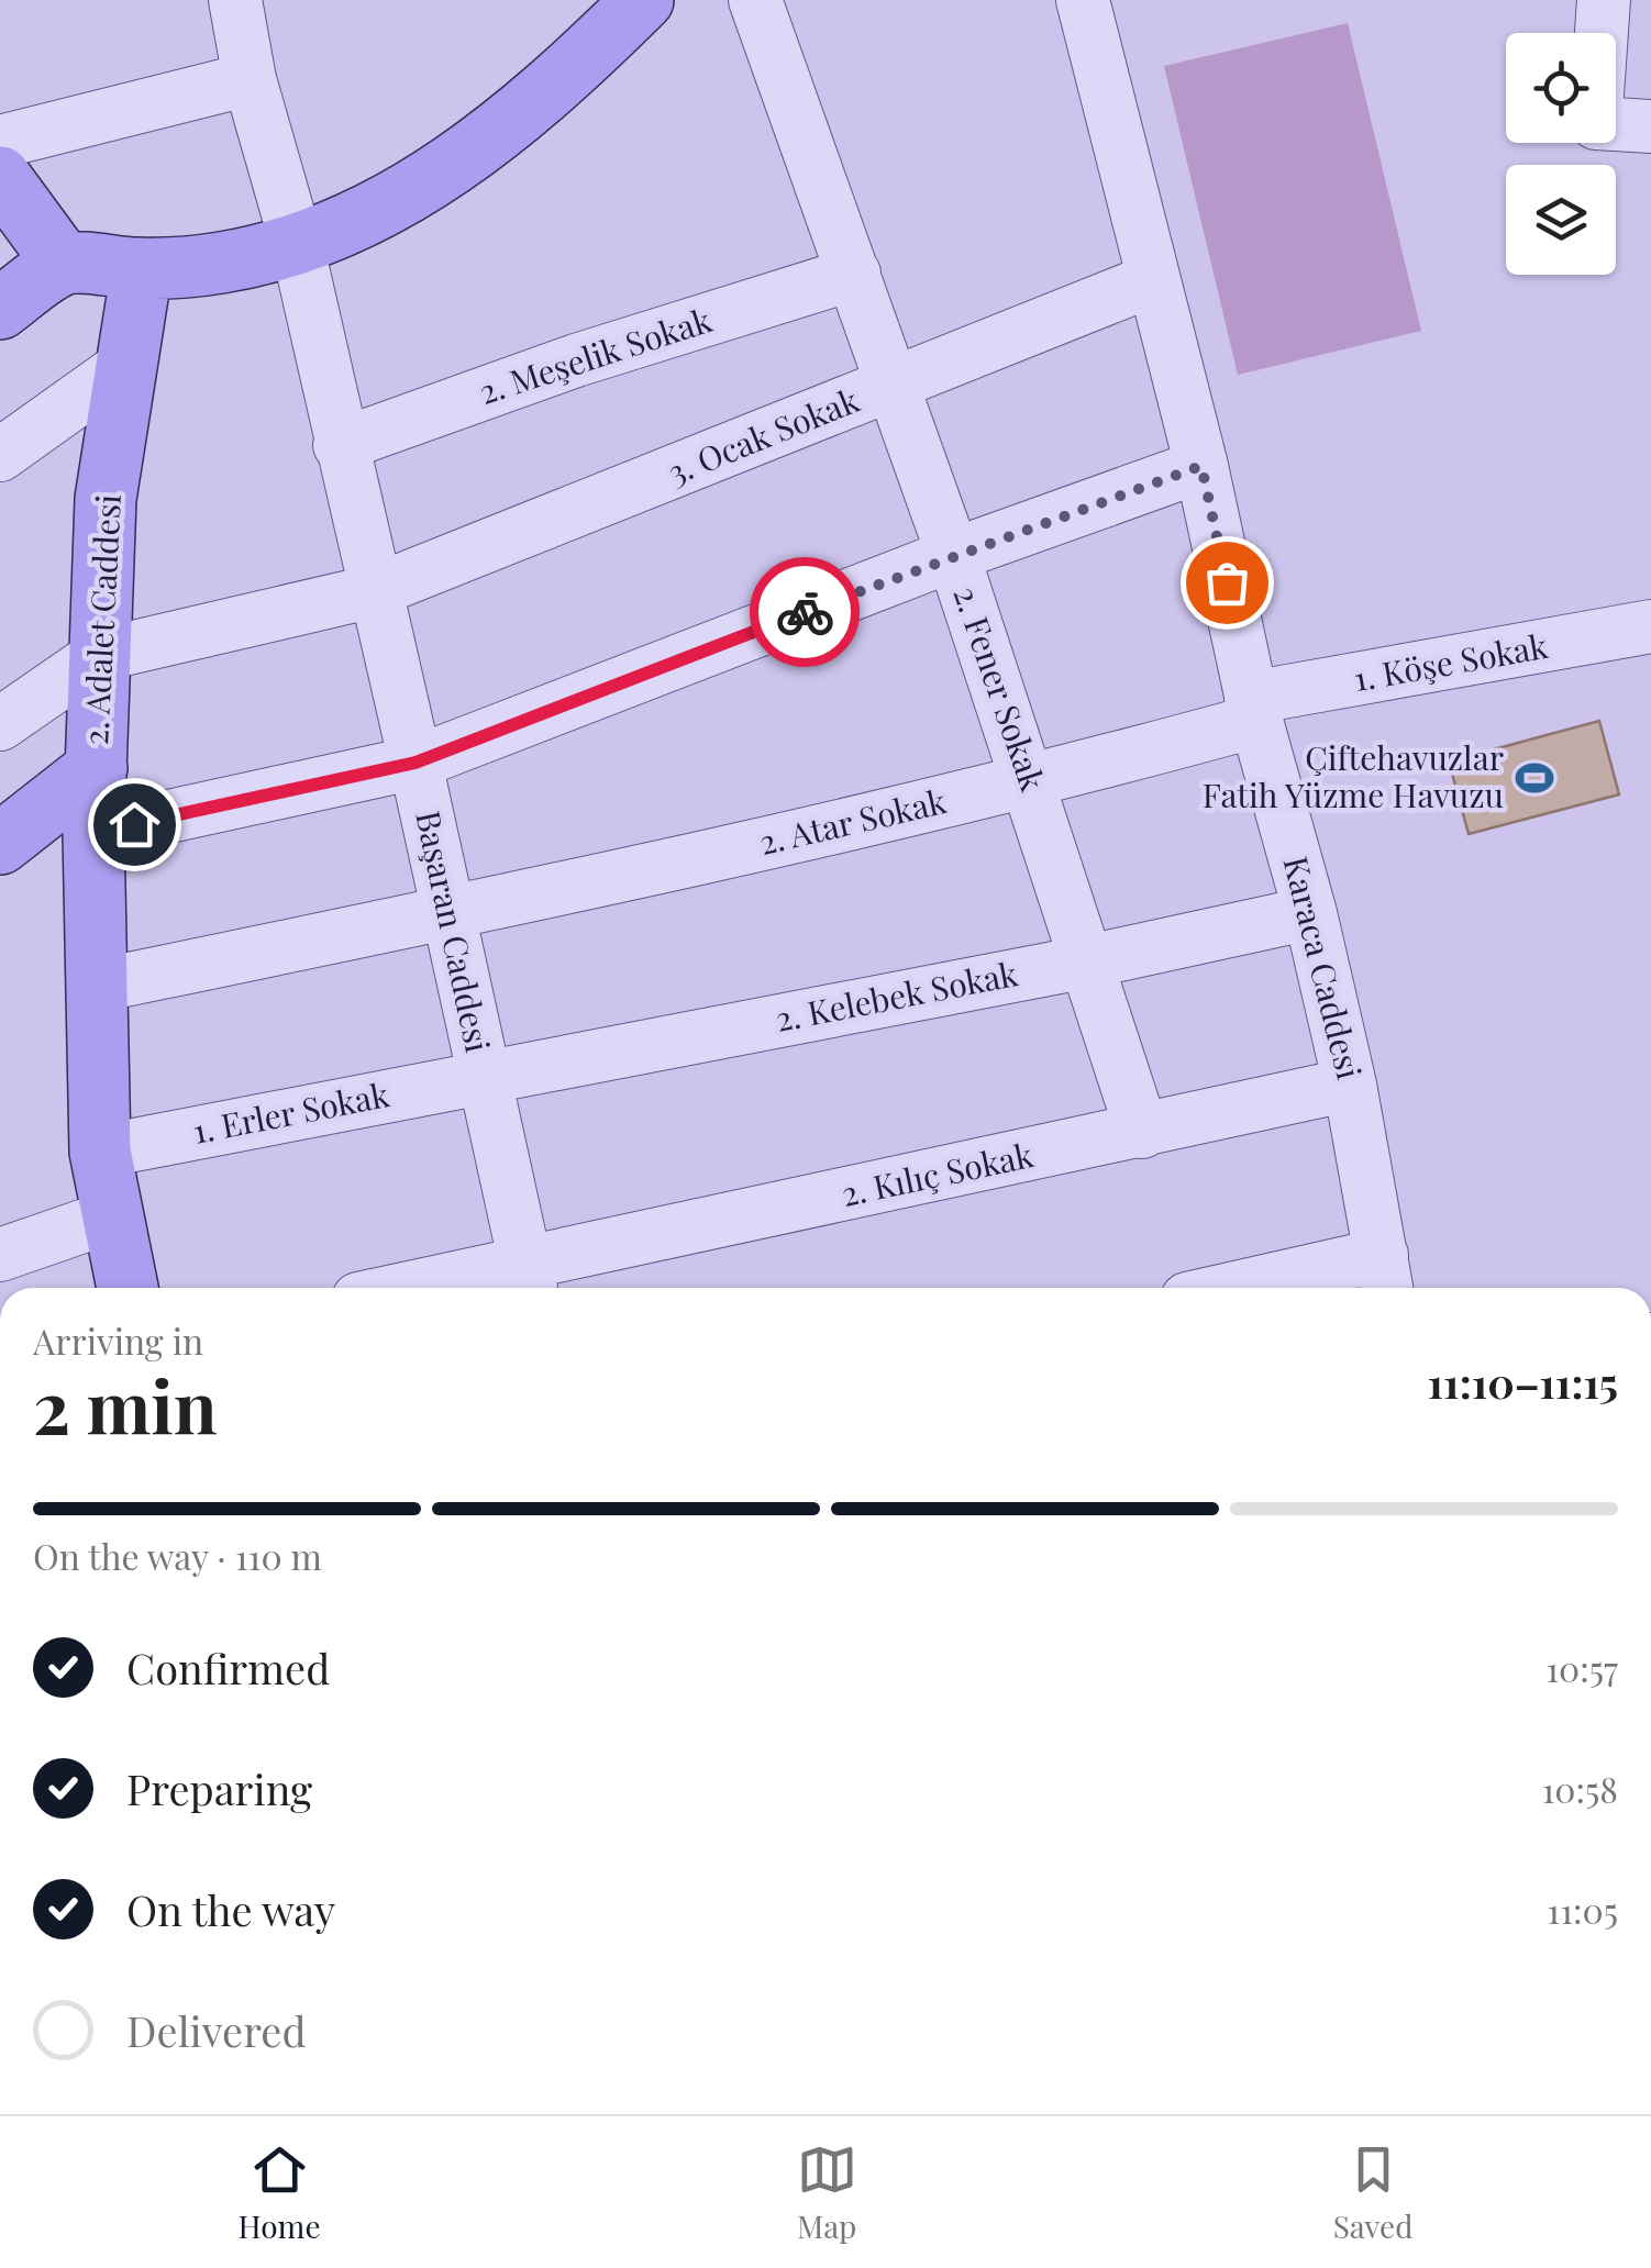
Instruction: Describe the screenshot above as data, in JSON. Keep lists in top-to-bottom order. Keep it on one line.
{"streets":{"main road":["2. Adalet Caddesi"],"street":["2. Meşelik Sokak","3. Ocak Sokak","1. Köşe Sokak","2. Fener Sokak","2. Atar Sokak","Başaran Caddesi","Karaca Caddesi","2. Kelebek Sokak","1. Erler Sokak","2. Kılıç Sokak"]},"crossings":[["2. Meşelik Sokak","2. Fener Sokak"],["2. Meşelik Sokak","Başaran Caddesi"],["3. Ocak Sokak","2. Adalet Caddesi"],["3. Ocak Sokak","2. Fener Sokak"],["3. Ocak Sokak","Başaran Caddesi"],["3. Ocak Sokak","Karaca Caddesi"],["2. Adalet Caddesi","2. Atar Sokak"],["2. Adalet Caddesi","1. Erler Sokak"],["1. Köşe Sokak","2. Atar Sokak"],["1. Köşe Sokak","Karaca Caddesi"],["2. Fener Sokak","2. Atar Sokak"],["2. Fener Sokak","2. Kelebek Sokak"],["2. Fener Sokak","2. Kılıç Sokak"],["2. Atar Sokak","Başaran Caddesi"],["2. Atar Sokak","Karaca Caddesi"],["Başaran Caddesi","2. Kelebek Sokak"],["Başaran Caddesi","1. Erler Sokak"],["Başaran Caddesi","2. Kılıç Sokak"],["Karaca Caddesi","2. Kelebek Sokak"],["Karaca Caddesi","2. Kılıç Sokak"],["2. Kelebek Sokak","1. Erler Sokak"]],"places":{"sports":["Çiftehavuzlar Fatih Yüzme Havuzu"]},"page":{"heading":["2 min","Arriving in","11:10–11:15"],"bar":"On the way · 110 m","list":[["Confirmed","10:57"],["Preparing","10:58"],["On the way","11:05"],"Delivered"],"tabs":["Home","Map","Saved"]}}
